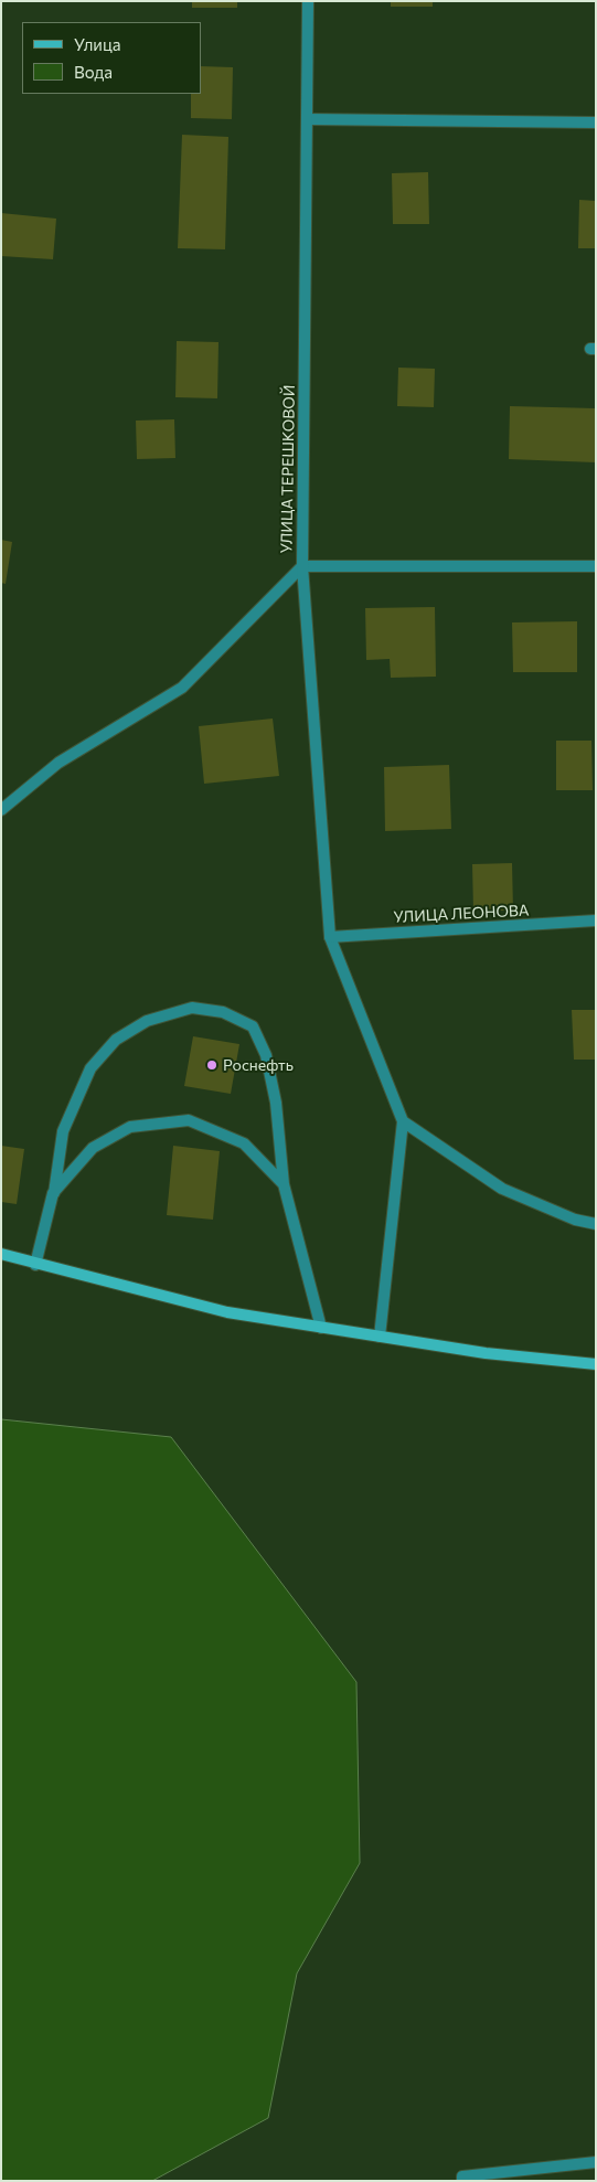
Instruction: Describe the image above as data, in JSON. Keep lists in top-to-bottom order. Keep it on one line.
{"streets":{"street":["УЛИЦА ТЕРЕШКОВОЙ","УЛИЦА ЛЕОНОВА"]},"crossings":[["УЛИЦА ТЕРЕШКОВОЙ","УЛИЦА ЛЕОНОВА"]],"places":["Роснефть"],"legend":["Улица","Вода"]}
